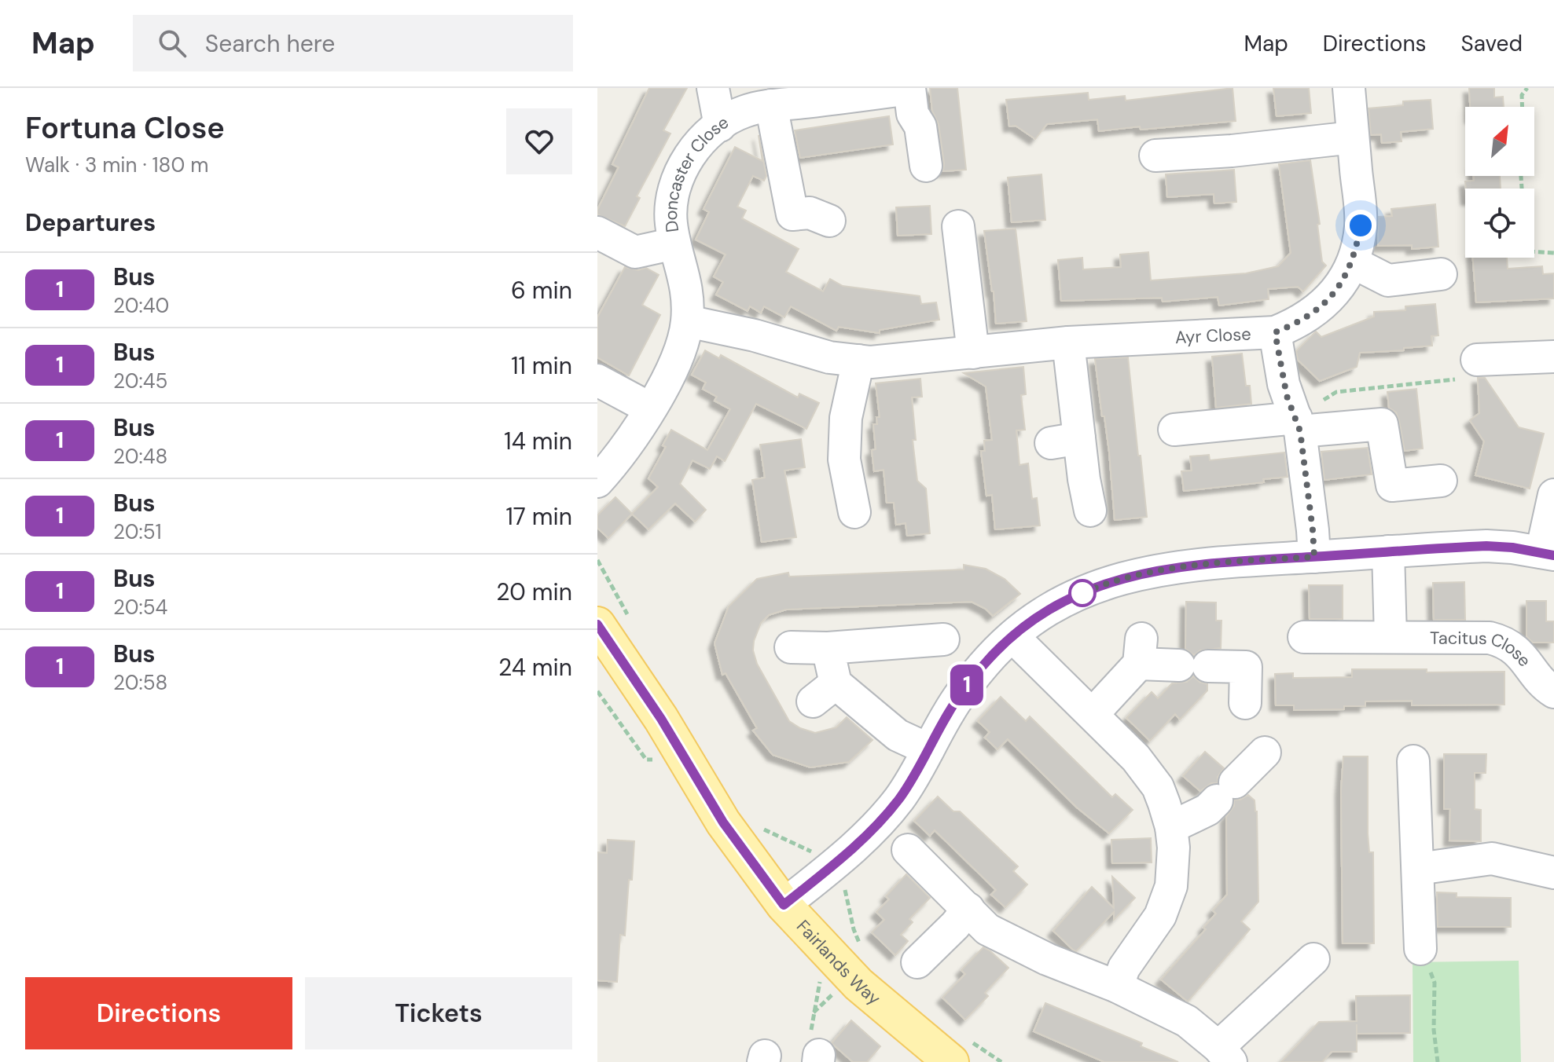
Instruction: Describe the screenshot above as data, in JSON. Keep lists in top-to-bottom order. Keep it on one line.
{"streets":{"main road":["Fairlands Way"],"street":["Doncaster Close","Ayr Close","Tacitus Close"]},"crossings":[["Doncaster Close","Ayr Close"]],"lines":["bus line 1"],"north":"top right","page":{"header":"Map","search":"Search here","nav":["Map","Directions","Saved"],"heading":[["Fortuna Close","Walk · 3 min · 180 m"],"Departures"],"on_map":"1","list":[{"mark":"1","name":"Bus","note":"20:40","value":"6 min"},{"mark":"1","name":"Bus","note":"20:45","value":"11 min"},{"mark":"1","name":"Bus","note":"20:48","value":"14 min"},{"mark":"1","name":"Bus","note":"20:51","value":"17 min"},{"mark":"1","name":"Bus","note":"20:54","value":"20 min"},{"mark":"1","name":"Bus","note":"20:58","value":"24 min"}],"buttons":["Directions","Tickets"]}}
